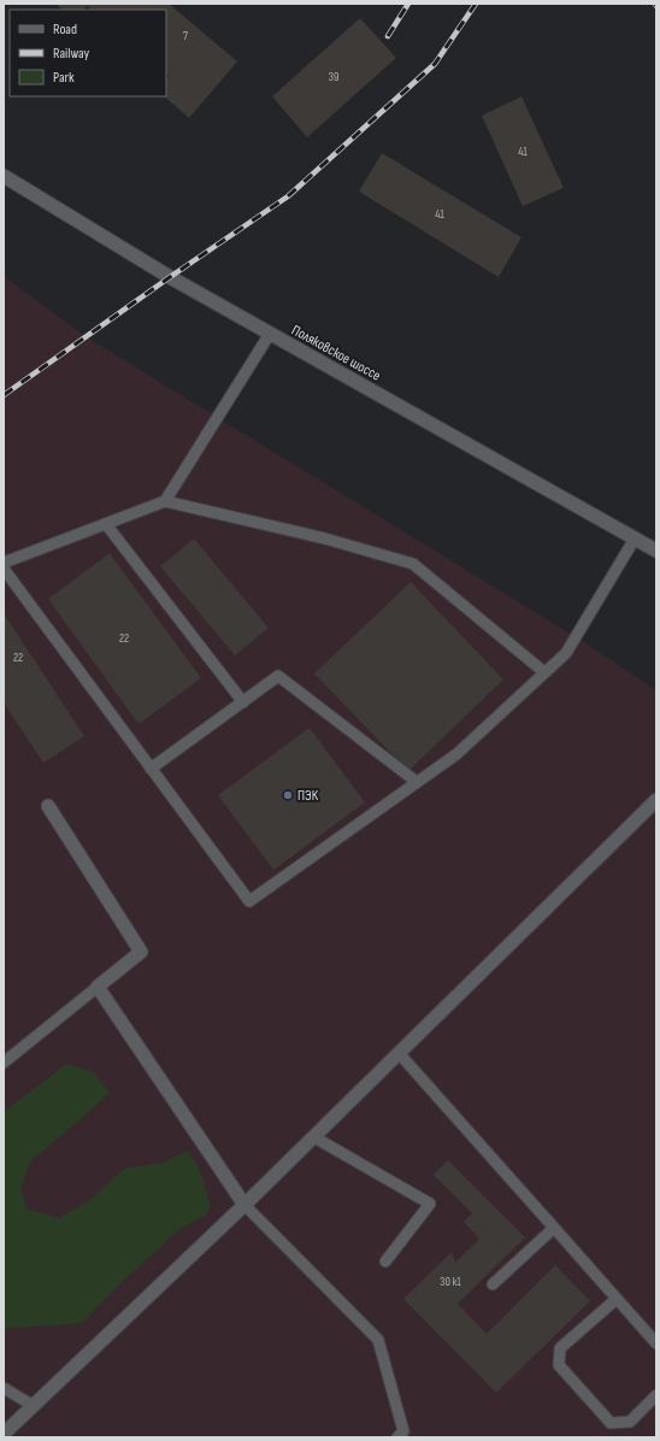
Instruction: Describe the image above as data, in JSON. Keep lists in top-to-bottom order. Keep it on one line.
{"streets":{"street":["Поляковское шоссе"]},"places":["ПЭК"],"house_numbers":["7","39","41","41","22","22","30 к1"],"legend":["Road","Railway","Park"]}
